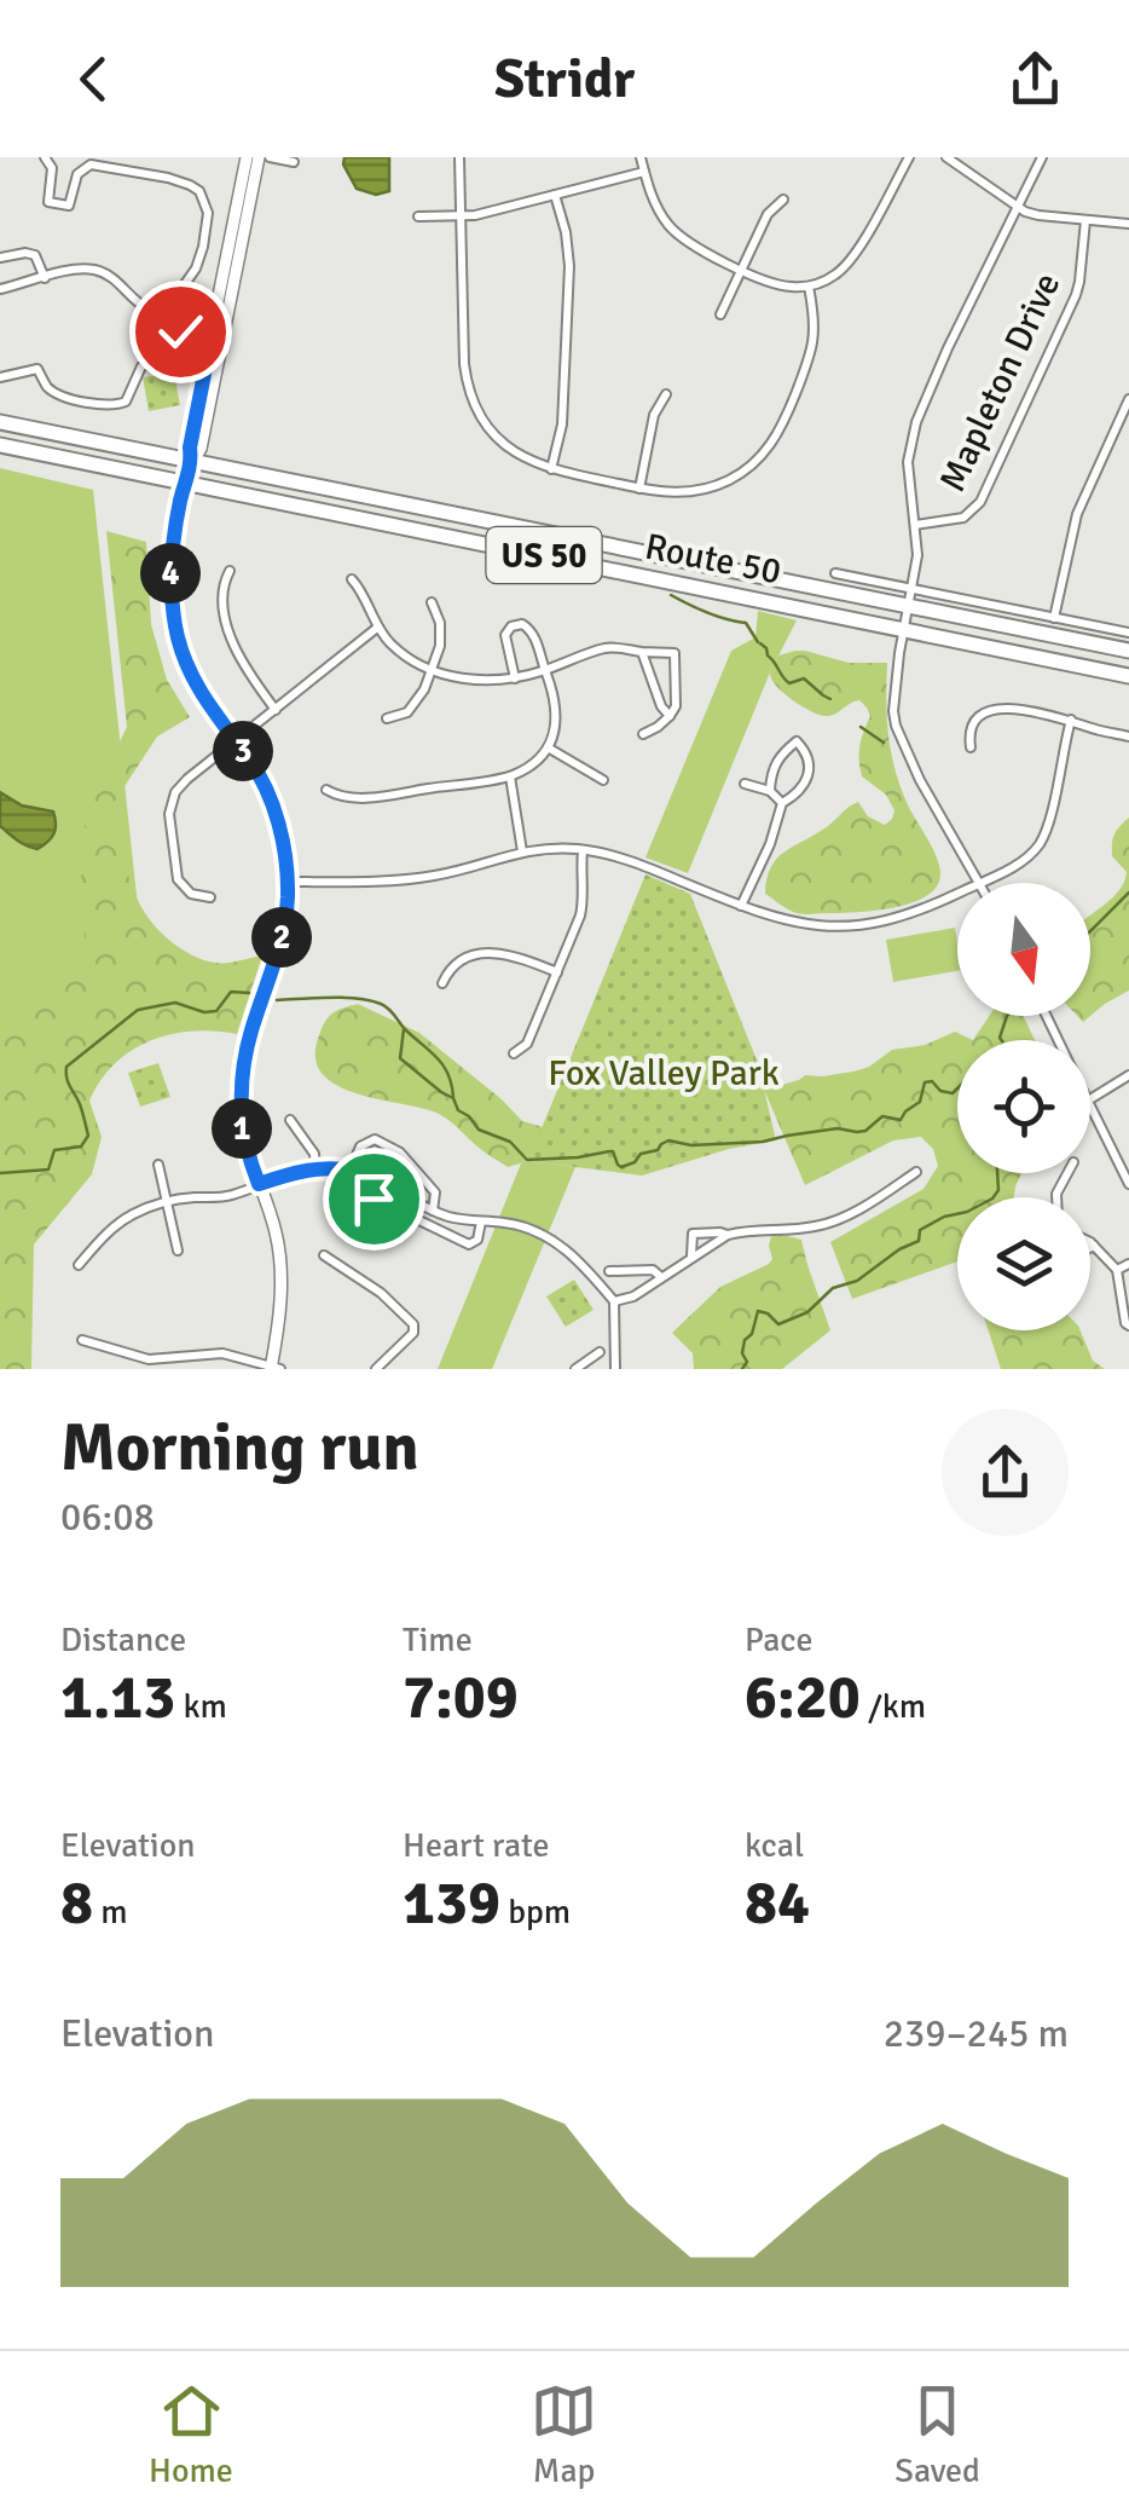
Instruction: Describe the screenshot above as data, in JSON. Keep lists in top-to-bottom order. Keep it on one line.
{"streets":{"highway":["US 50","Route 50"],"street":["Mapleton Drive"]},"parks":["Fox Valley Park"],"north":"bottom","page":{"header":"Stridr","pins":["4","3","2","1"],"heading":["Morning run","06:08"],"stats":[["Distance","1.13 km"],["Time","7:09"],["Pace","6:20 /km"],["Elevation","8 m"],["Heart rate","139 bpm"],["kcal","84"]],"chart":["Elevation","239–245 m"],"tabs":["Home","Map","Saved"]}}
